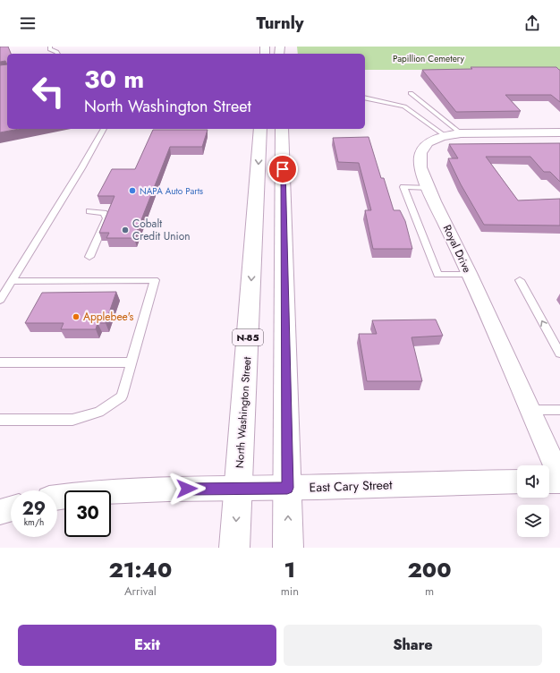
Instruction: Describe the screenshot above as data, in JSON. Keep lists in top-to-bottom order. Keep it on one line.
{"streets":{"main road":["N-85","North Washington Street"],"street":["Royal Drive","East Cary Street"]},"crossings":[["North Washington Street","East Cary Street"]],"parks":["Papillion Cemetery"],"places":["NAPA Auto Parts","Cobalt Credit Union","Applebee's"],"page":{"header":"Turnly","turn":["30 m","North Washington Street"],"speed":"29 km/h","limit":"30","eta":["21:40","Arrival","1","min","200","m"],"buttons":["Exit","Share"]}}
